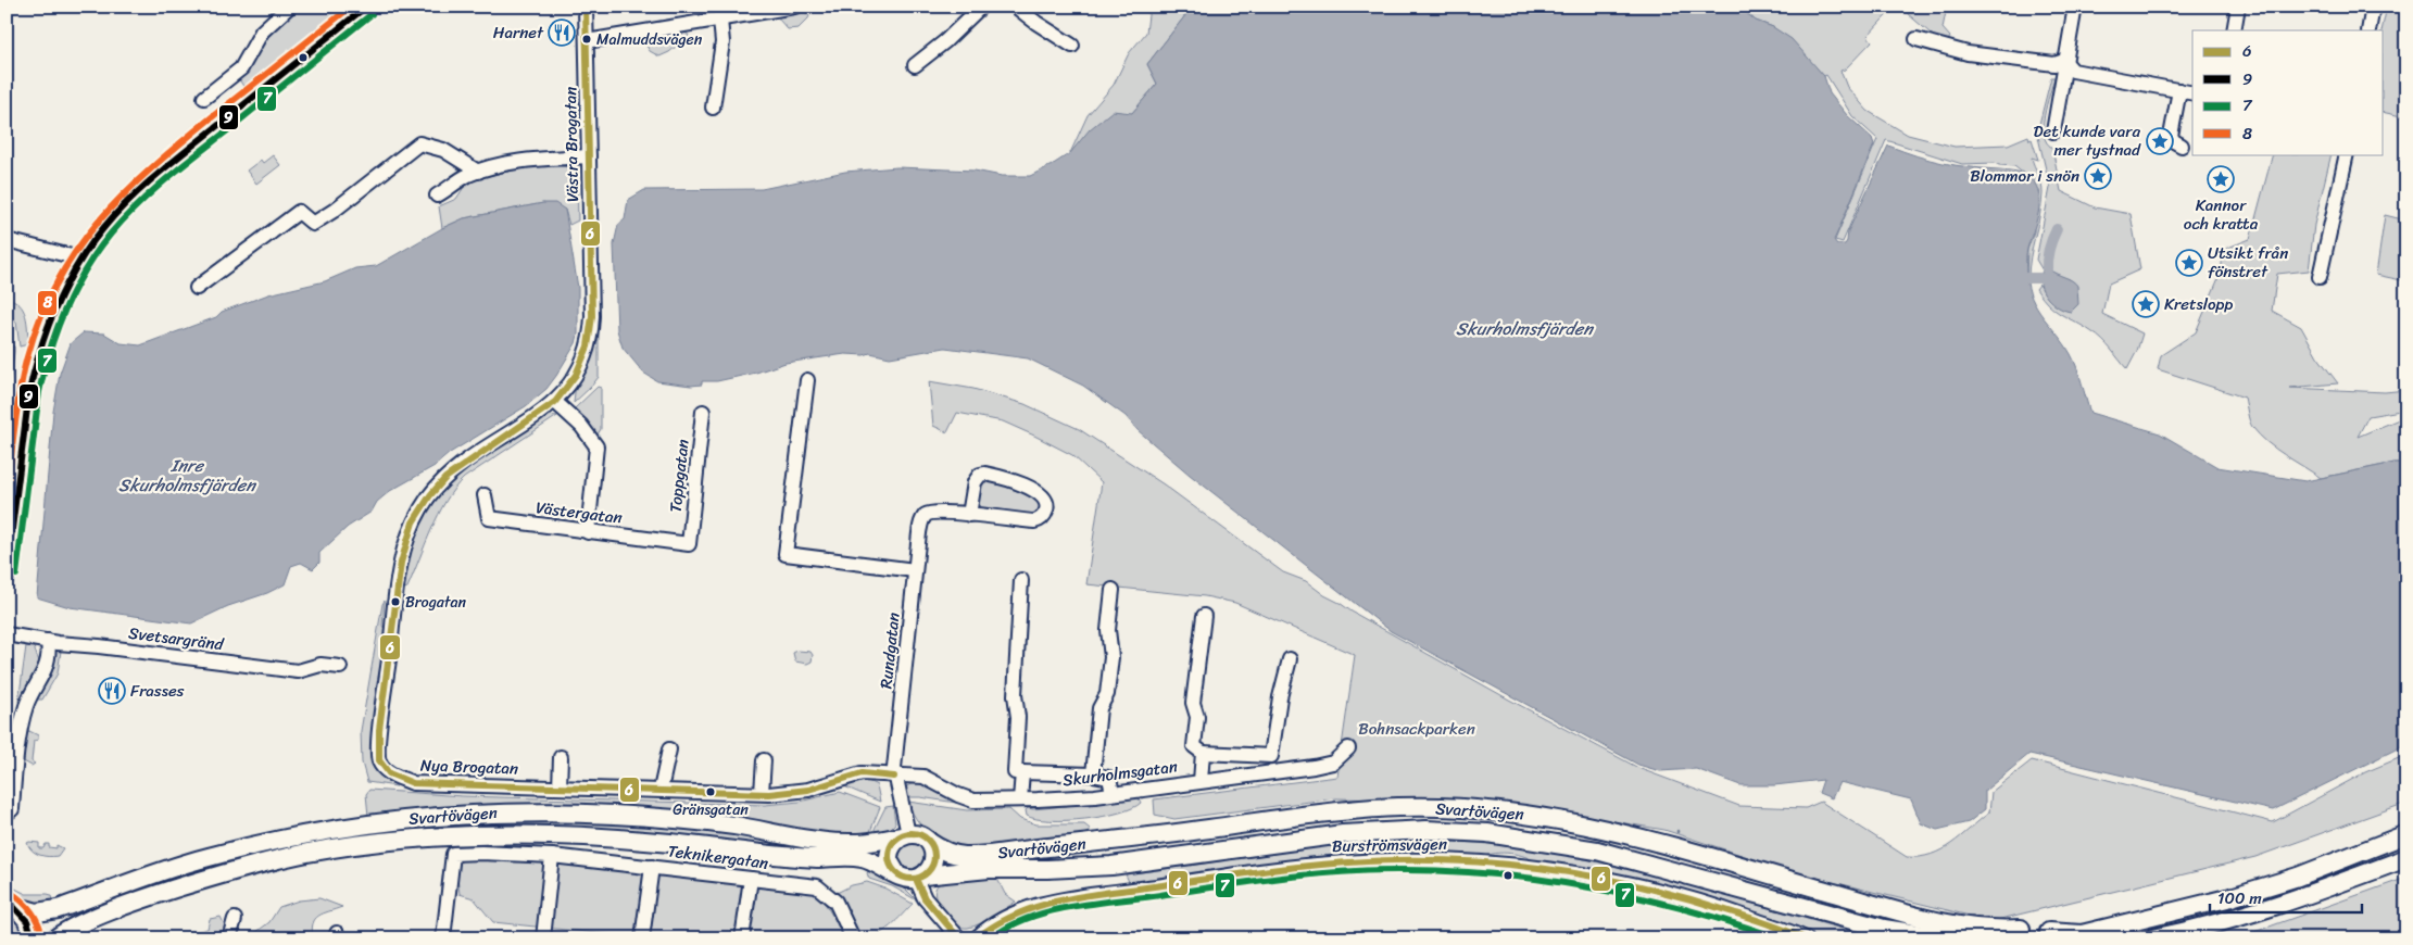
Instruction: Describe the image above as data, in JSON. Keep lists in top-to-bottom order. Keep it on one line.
{"streets":{"main road":["Svartövägen"],"street":["Västra Brogatan","Toppgatan","Västergatan","Svetsargränd","Rundgatan","Nya Brogatan","Skurholmsgatan","Burströmsvägen","Teknikergatan"]},"crossings":[["Västra Brogatan","Nya Brogatan"],["Toppgatan","Västergatan"],["Rundgatan","Nya Brogatan"],["Rundgatan","Skurholmsgatan"],["Rundgatan","Svartövägen"],["Nya Brogatan","Skurholmsgatan"]],"water":["Skurholmsfjärden","Inre Skurholmsfjärden"],"parks":["Bohnsackparken"],"places":{"restaurant":["Harnet","Frasses"],"other":["Malmuddsvägen","Brogatan","Gränsgatan"],"place":["Det kunde vara mer tystnad","Blommor i snön","Kannor och kratta","Utsikt från fönstret","Kretslopp"]},"lines":["transit line 6","transit line 9","transit line 8","transit line 7"],"legend":["6","9","7","8"],"scale_bar":"100 m"}
